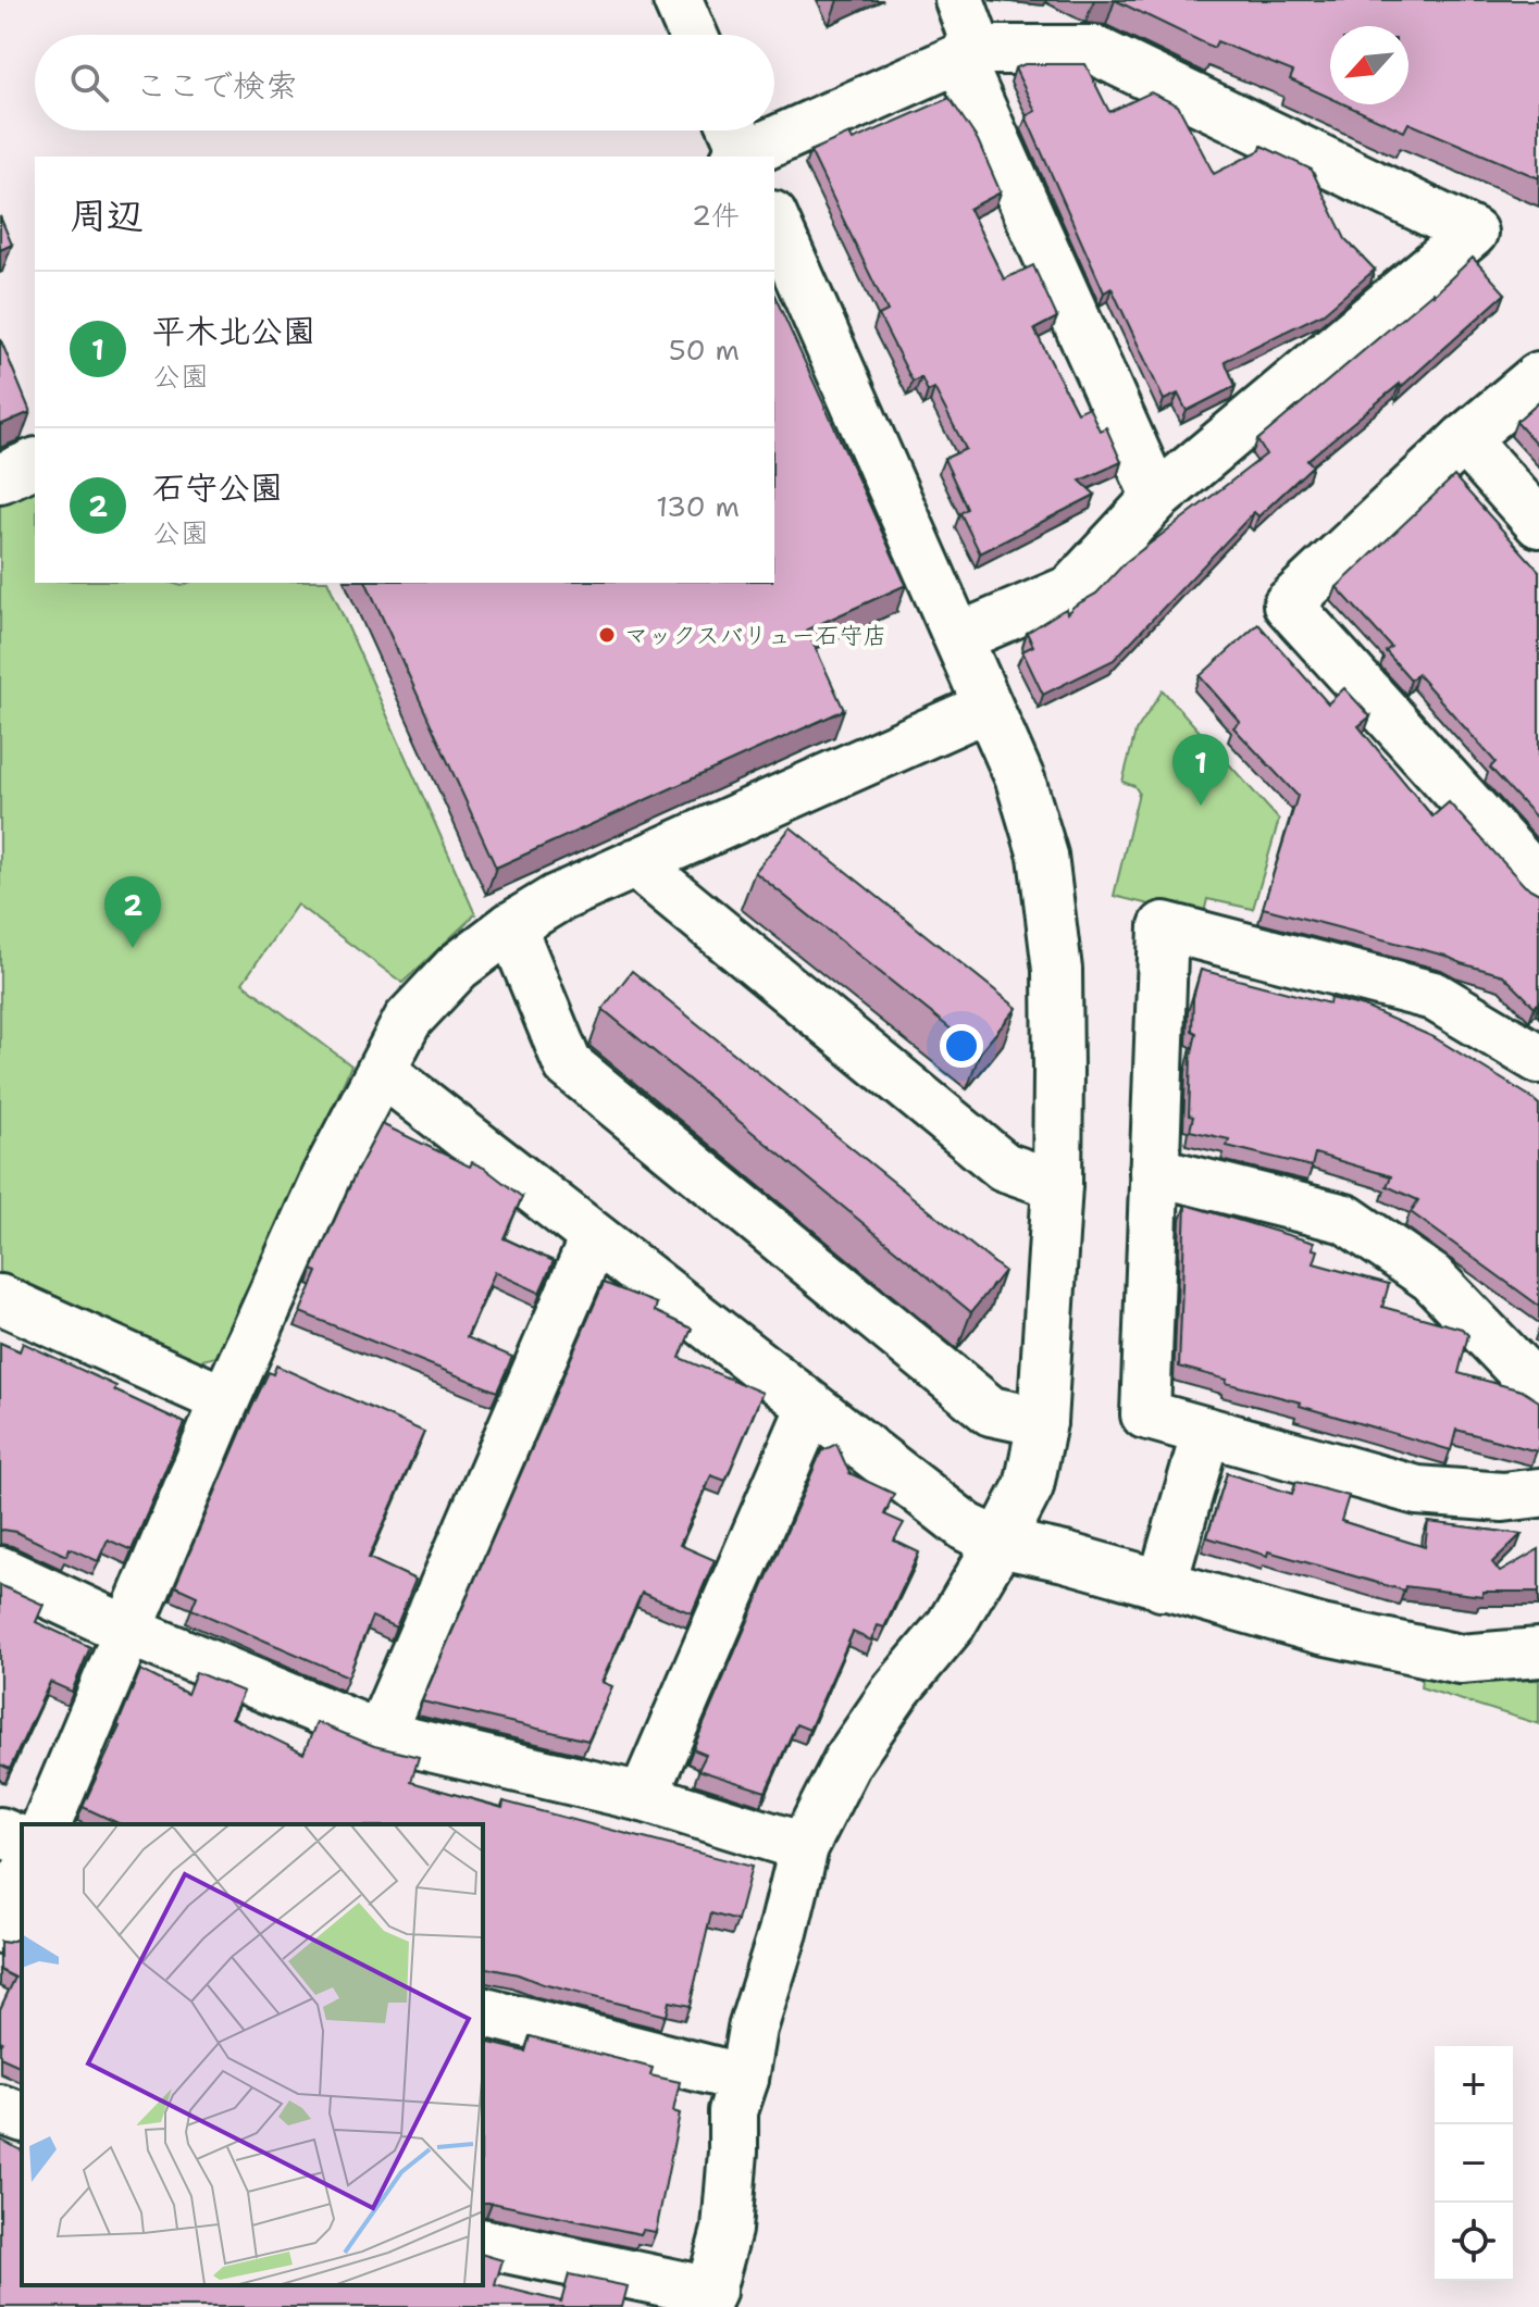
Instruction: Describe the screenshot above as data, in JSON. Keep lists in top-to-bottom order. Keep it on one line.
{"places":["マックスバリュー石守店"],"north":"bottom left","page":{"search":"ここで検索","heading":["周辺","2件"],"list":[{"mark":"1","name":"平木北公園","note":"公園","value":"50 m"},{"mark":"2","name":"石守公園","note":"公園","value":"130 m"}],"pins":["1","2"],"map_buttons":["+","−"]}}
